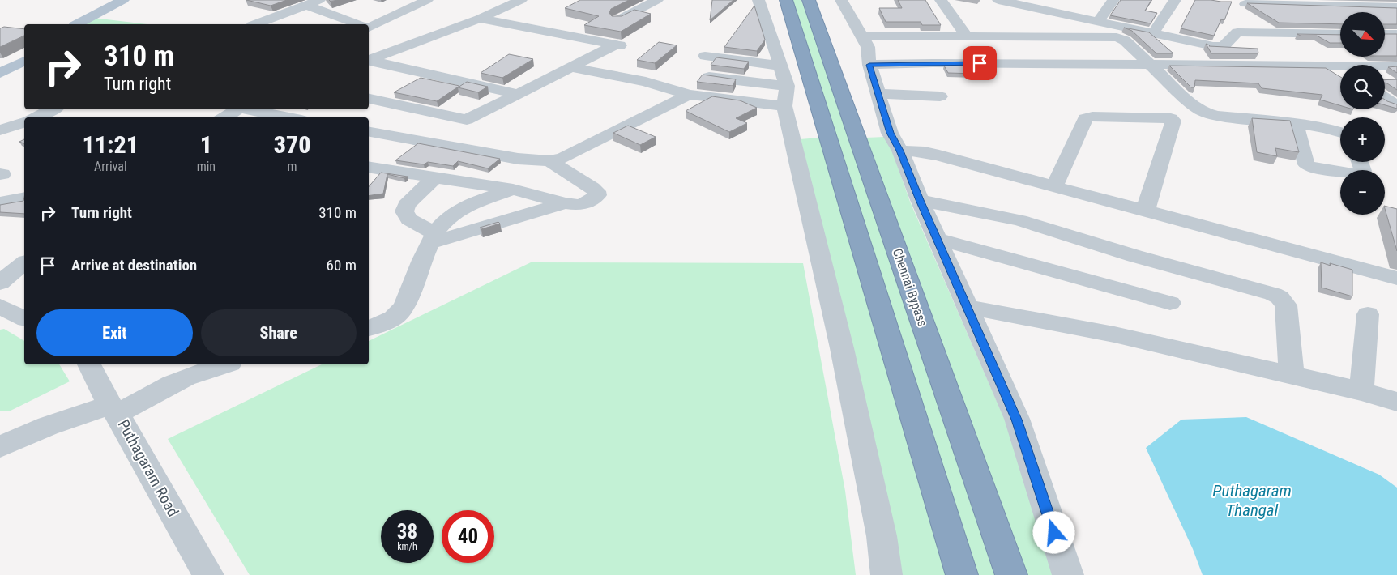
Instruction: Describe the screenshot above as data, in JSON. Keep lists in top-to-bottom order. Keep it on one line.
{"streets":{"highway":["Chennai Bypass"],"street":["Puthagaram Road"]},"water":["Puthagaram Thangal"],"north":"bottom right","page":{"map_buttons":["+","−"],"turn":["310 m","Turn right"],"eta":["11:21","Arrival","1","min","370","m"],"list":[{"name":"Turn right","value":"310 m"},{"name":"Arrive at destination","value":"60 m"}],"buttons":["Exit","Share"],"speed":"38 km/h","limit":"40"}}
